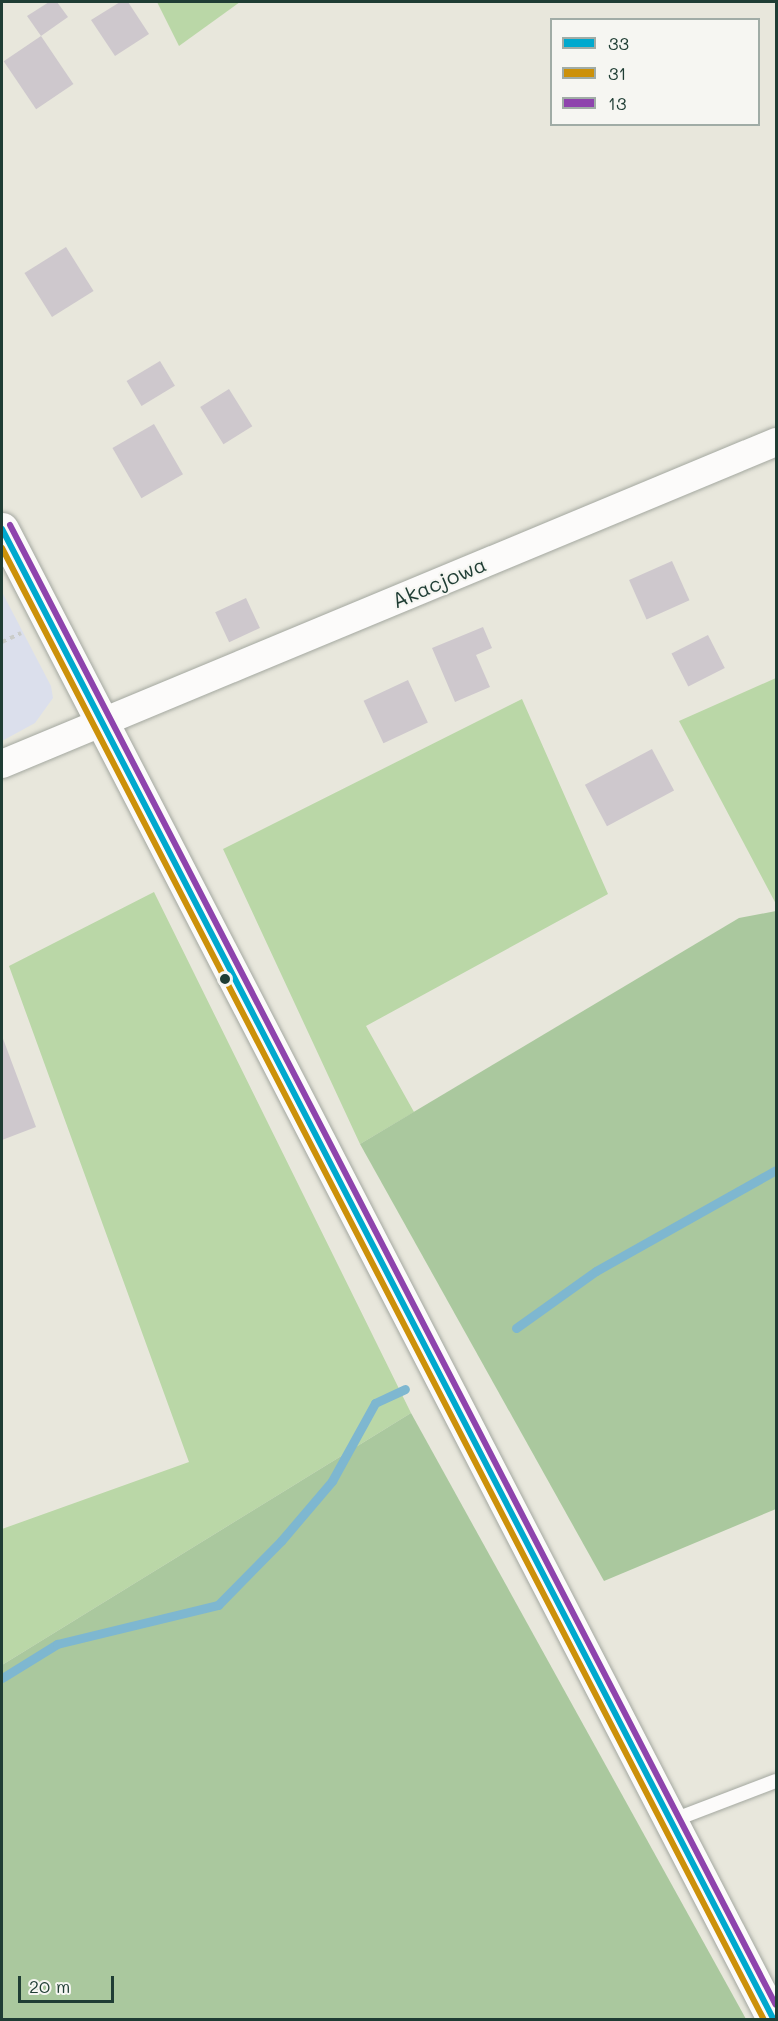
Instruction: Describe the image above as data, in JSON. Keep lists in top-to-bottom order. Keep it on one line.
{"streets":{"street":["Akacjowa"]},"lines":["transit line 13","transit line 33","transit line 31"],"legend":["33","31","13"],"scale_bar":"20 m"}
